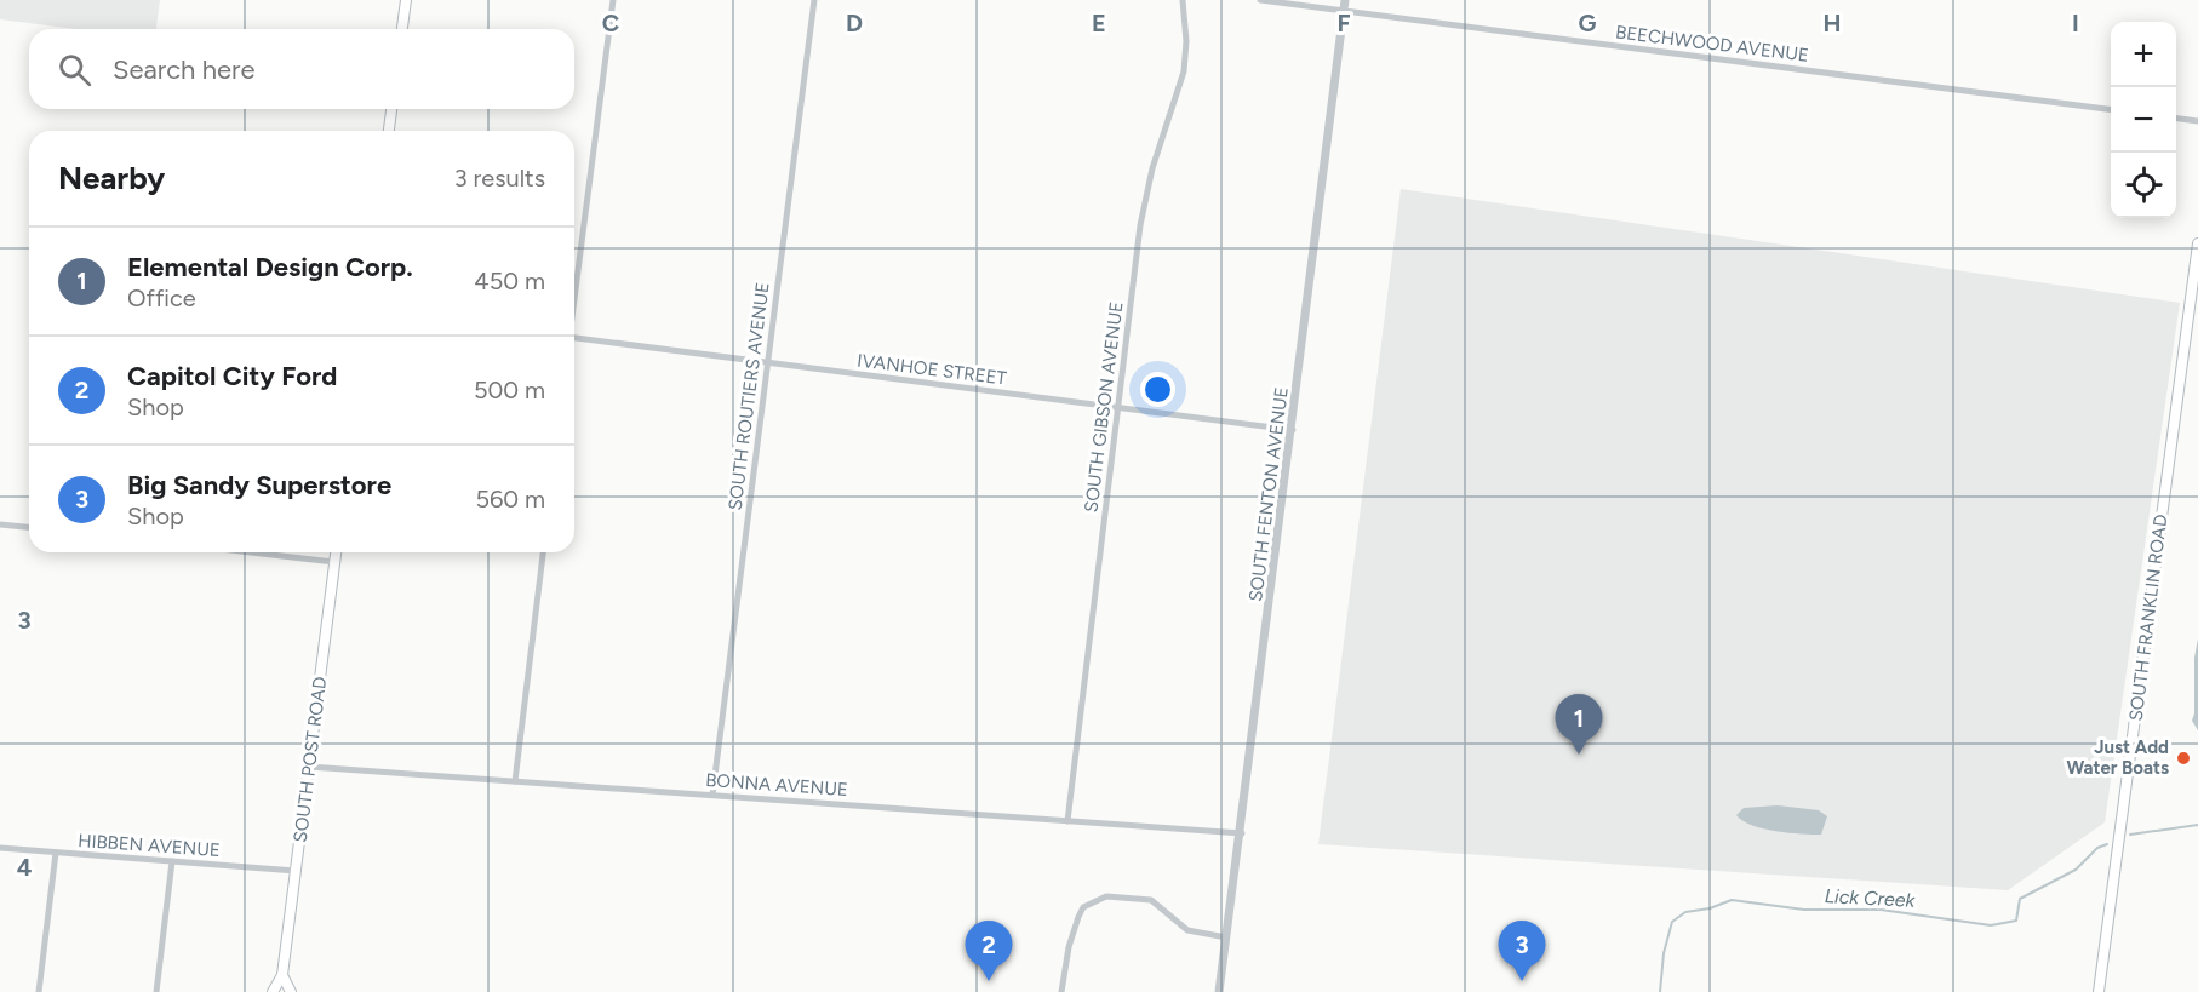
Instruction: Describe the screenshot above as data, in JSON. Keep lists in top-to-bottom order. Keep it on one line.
{"streets":{"main road":["SOUTH FRANKLIN ROAD","SOUTH POST ROAD"],"street":["BEECHWOOD AVENUE","IVANHOE STREET","SOUTH ROUTIERS AVENUE","SOUTH GIBSON AVENUE","SOUTH FENTON AVENUE","BONNA AVENUE","HIBBEN AVENUE"]},"crossings":[["BEECHWOOD AVENUE","SOUTH FENTON AVENUE"],["IVANHOE STREET","SOUTH ROUTIERS AVENUE"],["IVANHOE STREET","SOUTH GIBSON AVENUE"],["IVANHOE STREET","SOUTH FENTON AVENUE"],["SOUTH ROUTIERS AVENUE","BONNA AVENUE"],["SOUTH GIBSON AVENUE","BONNA AVENUE"],["SOUTH FENTON AVENUE","BONNA AVENUE"],["SOUTH POST ROAD","BONNA AVENUE"],["SOUTH POST ROAD","HIBBEN AVENUE"]],"water":["Lick Creek"],"places":["Just Add Water Boats"],"page":{"map_buttons":["+","−"],"search":"Search here","heading":["Nearby","3 results"],"list":[{"mark":"1","name":"Elemental Design Corp.","note":"Office","value":"450 m"},{"mark":"2","name":"Capitol City Ford","note":"Shop","value":"500 m"},{"mark":"3","name":"Big Sandy Superstore","note":"Shop","value":"560 m"}],"pins":["1","2","3"]},"grid":{"columns":["C","D","E","F","G","H","I"],"rows":["3","4"]}}
